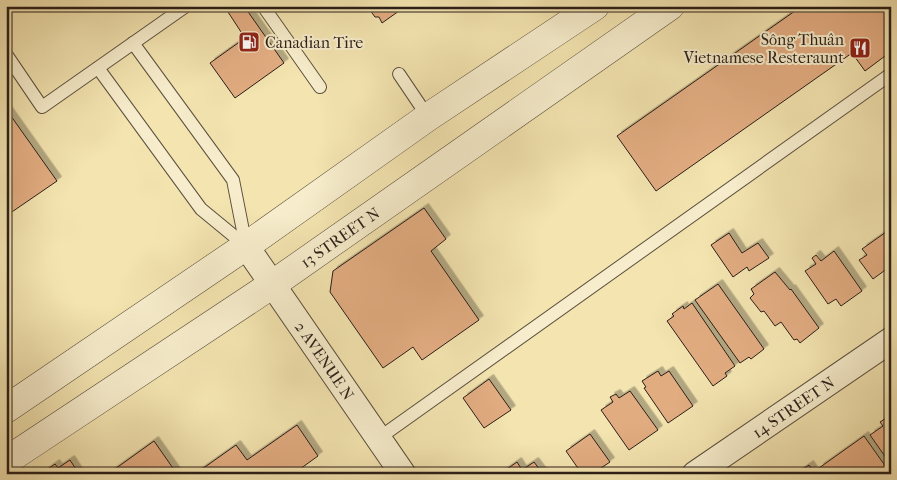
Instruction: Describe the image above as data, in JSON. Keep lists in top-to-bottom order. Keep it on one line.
{"streets":{"street":["13 STREET N","2 AVENUE N","14 STREET N"]},"crossings":[["13 STREET N","2 AVENUE N"]],"places":{"fuel station":["Canadian Tire"],"restaurant":["Sông Thuân Vietnamese Resteraunt"]}}
